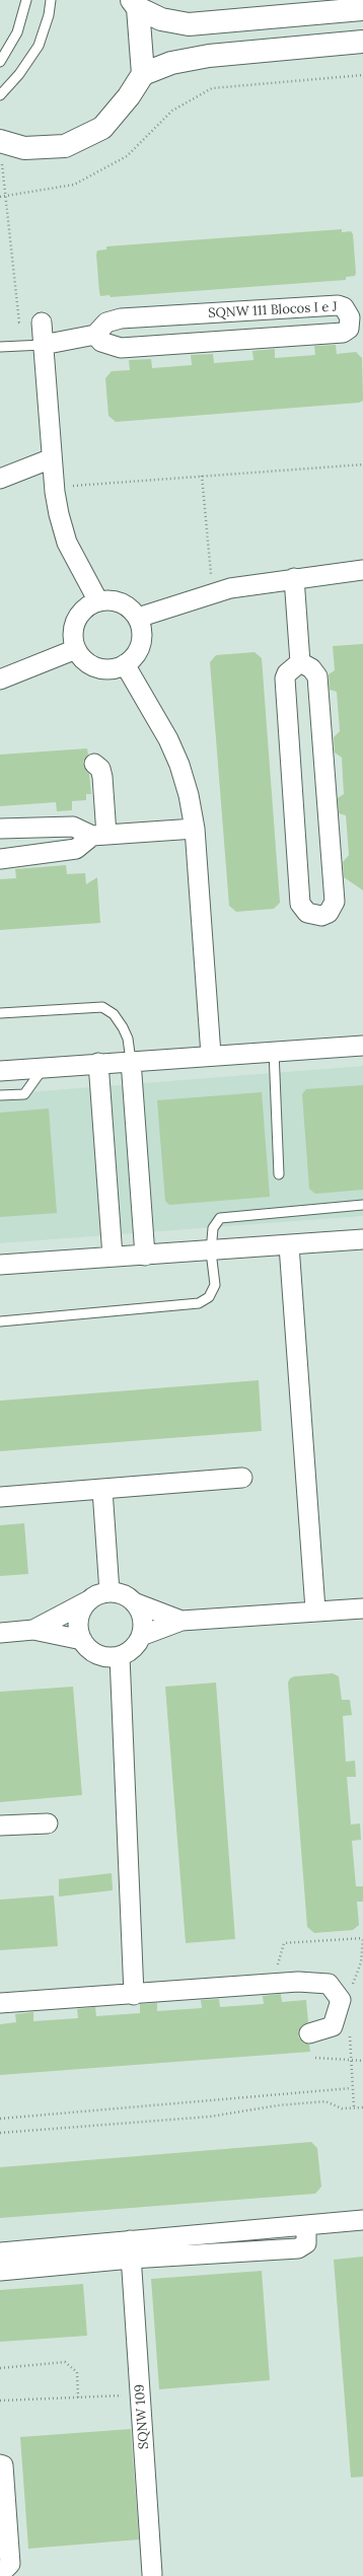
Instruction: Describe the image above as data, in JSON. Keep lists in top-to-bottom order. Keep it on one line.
{"streets":{"street":["SQNW 111 Blocos I e J","SQNW 109"]}}
